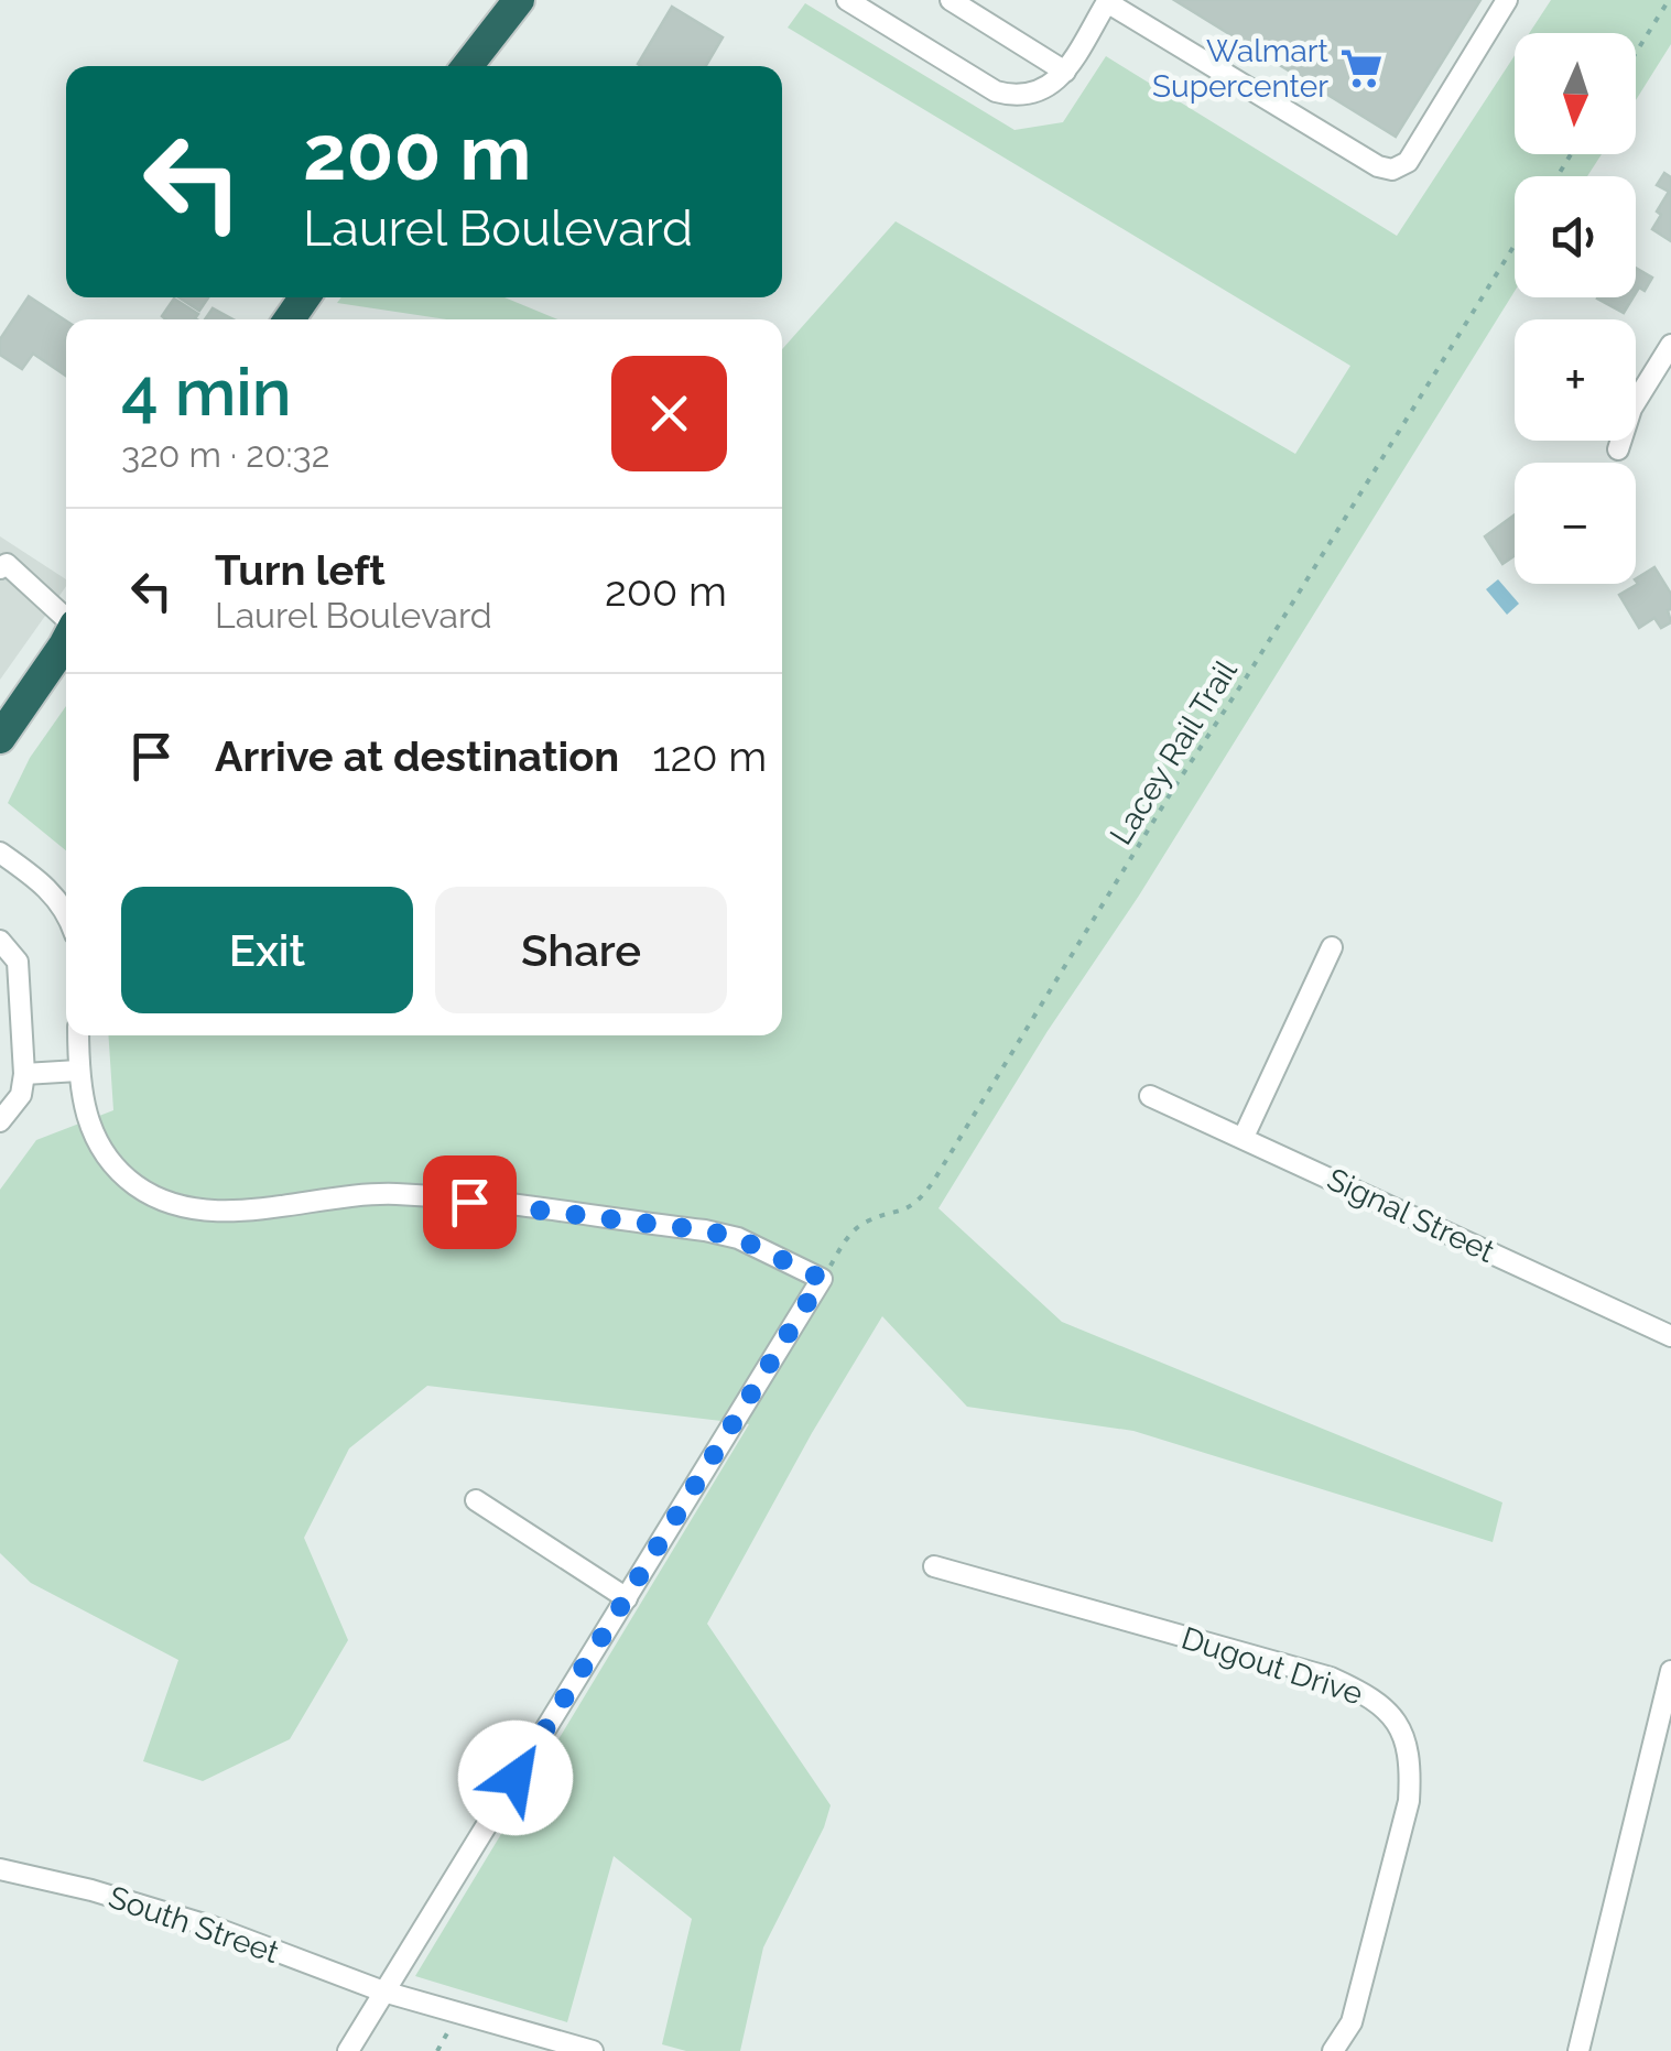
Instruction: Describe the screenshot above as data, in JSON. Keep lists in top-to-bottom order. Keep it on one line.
{"streets":{"street":["Signal Street","Dugout Drive","South Street"],"path":["Lacey Rail Trail"]},"places":{"supermarket":["Walmart Supercenter"]},"north":"bottom","page":{"map_buttons":["+","−"],"turn":["200 m","Laurel Boulevard"],"heading":["4 min","320 m · 20:32"],"list":[{"name":"Turn left","note":"Laurel Boulevard","value":"200 m"},{"name":"Arrive at destination","value":"120 m"}],"buttons":["Exit","Share"]}}
